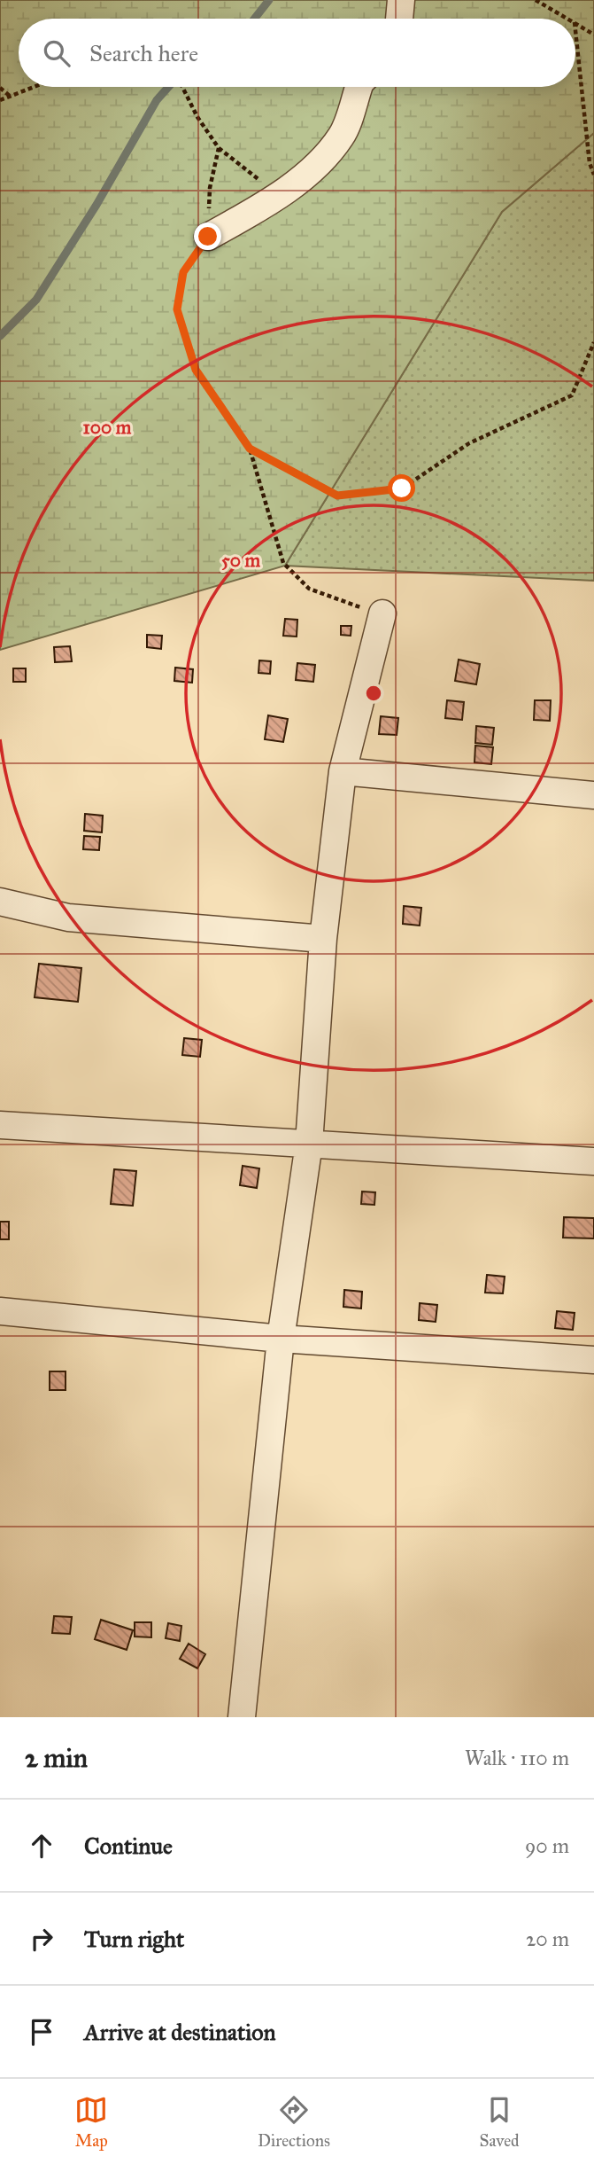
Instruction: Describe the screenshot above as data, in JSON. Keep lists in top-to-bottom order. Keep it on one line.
{"page":{"search":"Search here","heading":["2 min","Walk · 110 m"],"list":[["Continue","90 m"],["Turn right","20 m"],"Arrive at destination"],"nav":["Map","Directions","Saved"]},"rings":["100 m","50 m"]}
